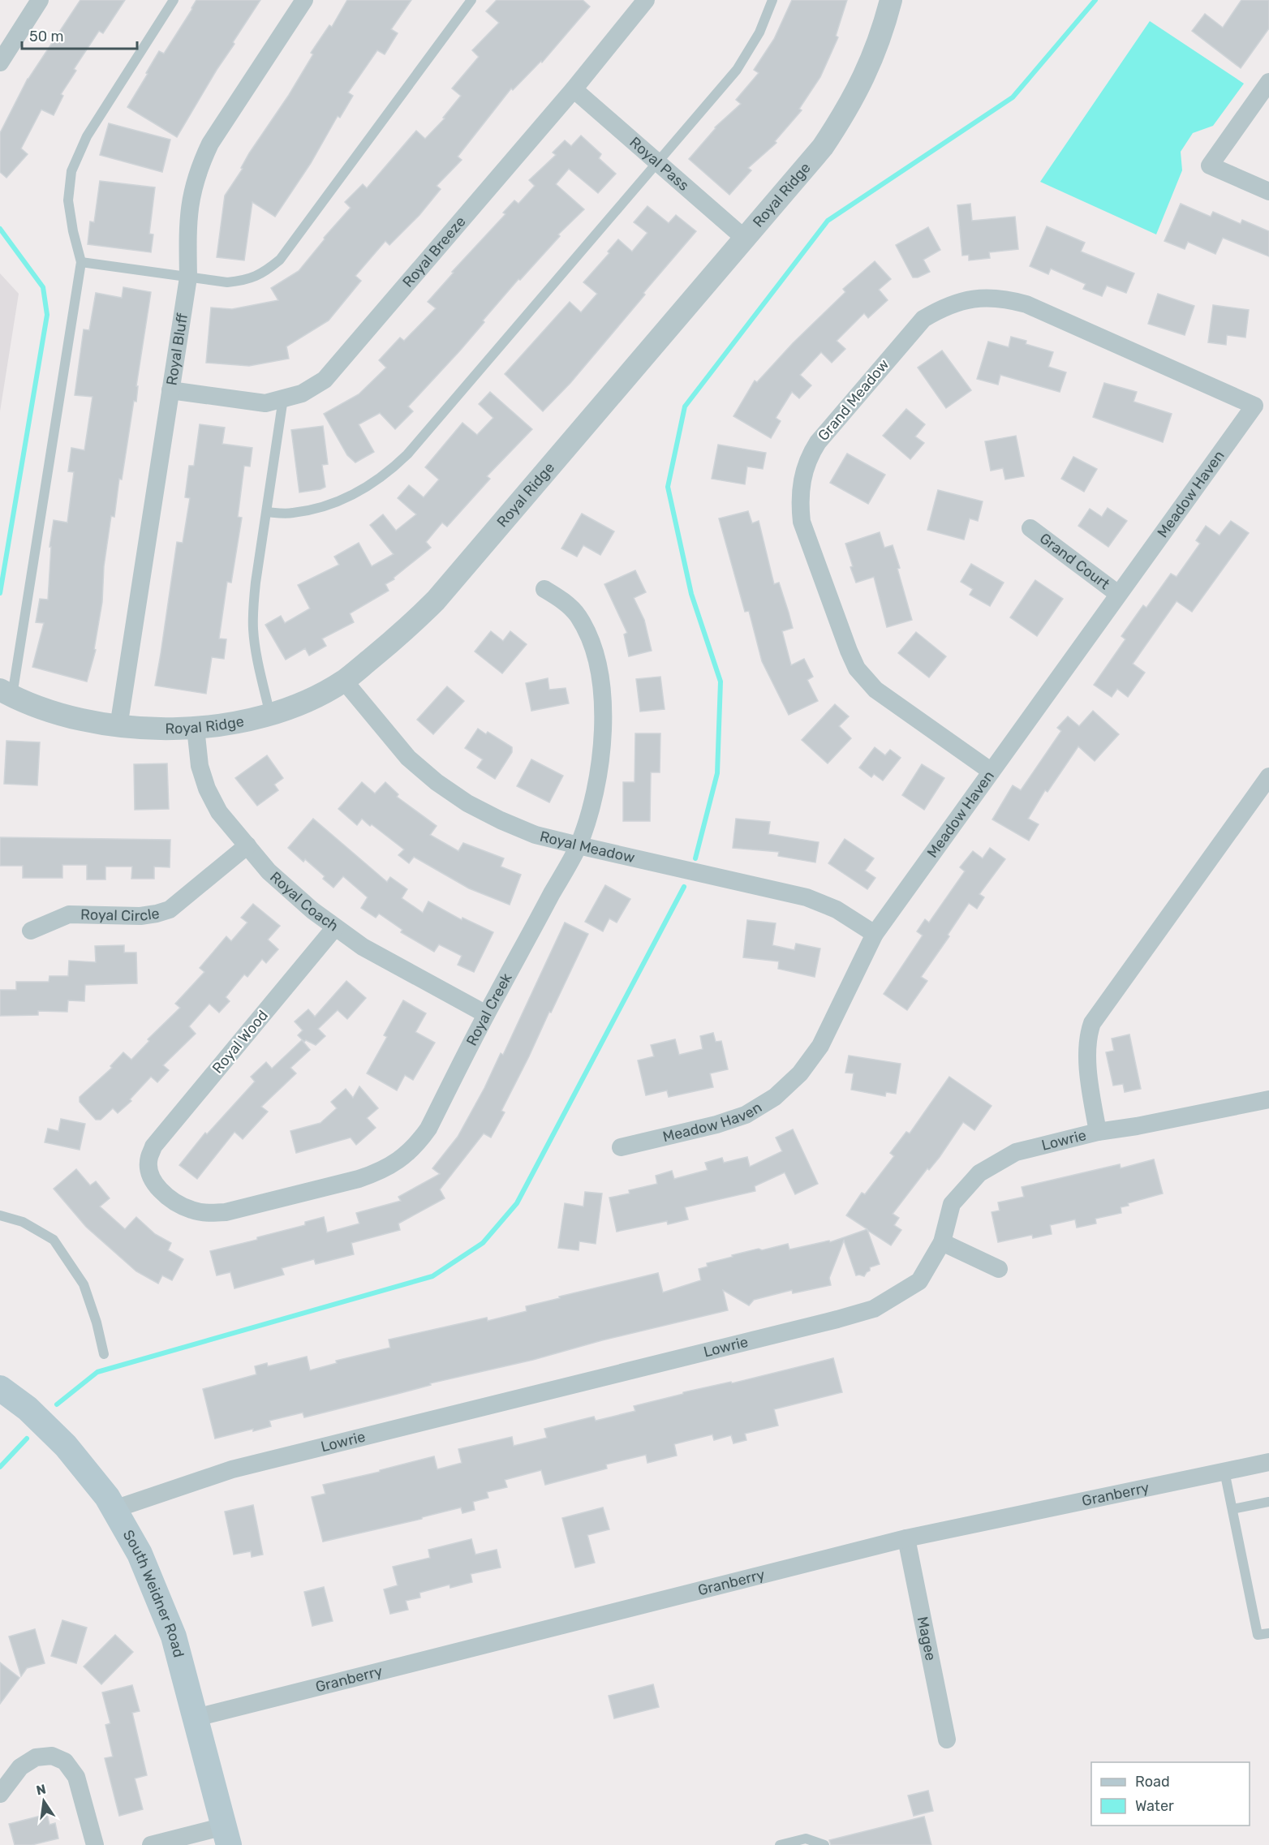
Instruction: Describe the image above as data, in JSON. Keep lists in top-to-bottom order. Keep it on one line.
{"streets":{"main road":["South Weidner Road"],"street":["Royal Pass","Royal Ridge","Royal Breeze","Royal Bluff","Grand Meadow","Meadow Haven","Grand Court","Royal Meadow","Royal Coach","Royal Circle","Royal Creek","Royal Wood","Lowrie","Granberry","Magee"]},"crossings":[["Royal Pass","Royal Ridge"],["Royal Pass","Royal Breeze"],["Royal Ridge","Royal Bluff"],["Royal Ridge","Royal Meadow"],["Royal Ridge","Royal Coach"],["Royal Breeze","Royal Bluff"],["Grand Meadow","Meadow Haven"],["Meadow Haven","Grand Court"],["Meadow Haven","Royal Meadow"],["Royal Meadow","Royal Creek"],["Royal Coach","Royal Circle"],["Royal Coach","Royal Creek"],["Royal Coach","Royal Wood"],["Royal Creek","Royal Wood"],["Lowrie","South Weidner Road"],["Granberry","South Weidner Road"],["Granberry","Magee"]],"legend":["Road","Water"],"scale_bar":"50 m","north":"top"}
